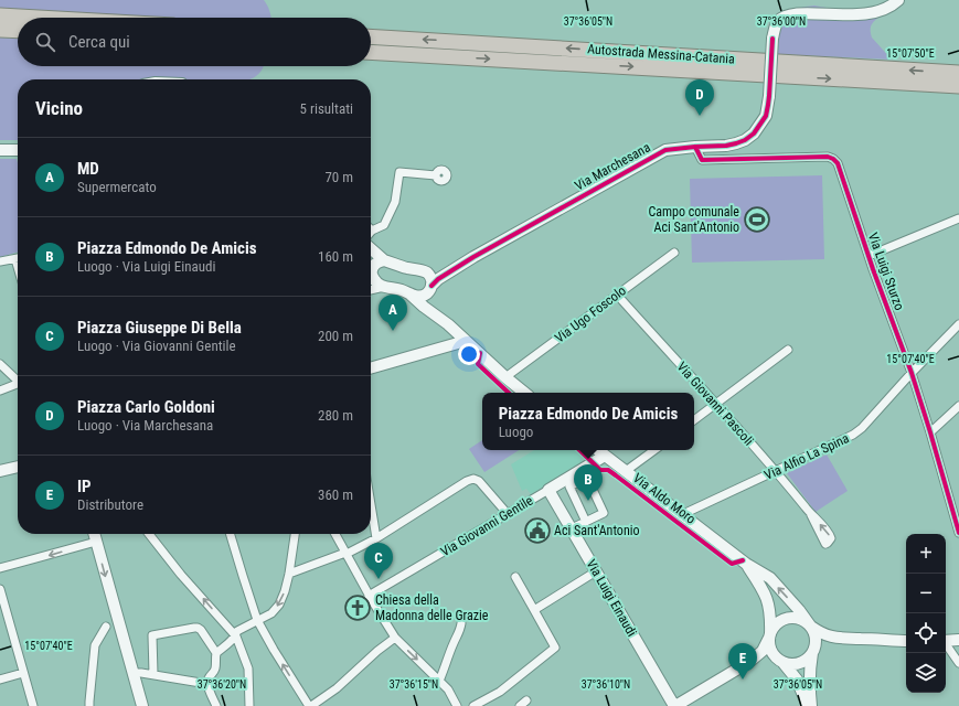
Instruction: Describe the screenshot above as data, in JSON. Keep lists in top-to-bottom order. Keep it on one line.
{"streets":{"highway":["Autostrada Messina-Catania"],"street":["Via Marchesana","Via Luigi Sturzo","Via Ugo Foscolo","Via Giovanni Pascoli","Via Alfio La Spina","Via Aldo Moro","Via Giovanni Gentile","Via Luigi Einaudi"]},"crossings":[["Via Marchesana","Via Luigi Sturzo"],["Via Luigi Sturzo","Via Alfio La Spina"],["Via Ugo Foscolo","Via Giovanni Pascoli"],["Via Giovanni Pascoli","Via Alfio La Spina"],["Via Alfio La Spina","Via Aldo Moro"],["Via Aldo Moro","Via Giovanni Gentile"],["Via Giovanni Gentile","Via Luigi Einaudi"]],"places":{"sports":["Campo comunale Aci Sant'Antonio"],"public building":["Aci Sant'Antonio"],"church":["Chiesa della Madonna delle Grazie"]},"page":{"search":"Cerca qui","pins":["D","A","B","C","E"],"heading":["Vicino","5 risultati"],"list":[{"mark":"A","name":"MD","note":"Supermercato","value":"70 m"},{"mark":"B","name":"Piazza Edmondo De Amicis","note":"Luogo · Via Luigi Einaudi","value":"160 m"},{"mark":"C","name":"Piazza Giuseppe Di Bella","note":"Luogo · Via Giovanni Gentile","value":"200 m"},{"mark":"D","name":"Piazza Carlo Goldoni","note":"Luogo · Via Marchesana","value":"280 m"},{"mark":"E","name":"IP","note":"Distributore","value":"360 m"}],"popup":["Piazza Edmondo De Amicis","Luogo"],"map_buttons":["+","−"]},"coordinates":["37°36'05\"N","37°36'00\"N","15°07'50\"E","15°07'40\"E","37°36'20\"N","37°36'15\"N","37°36'10\"N"]}
